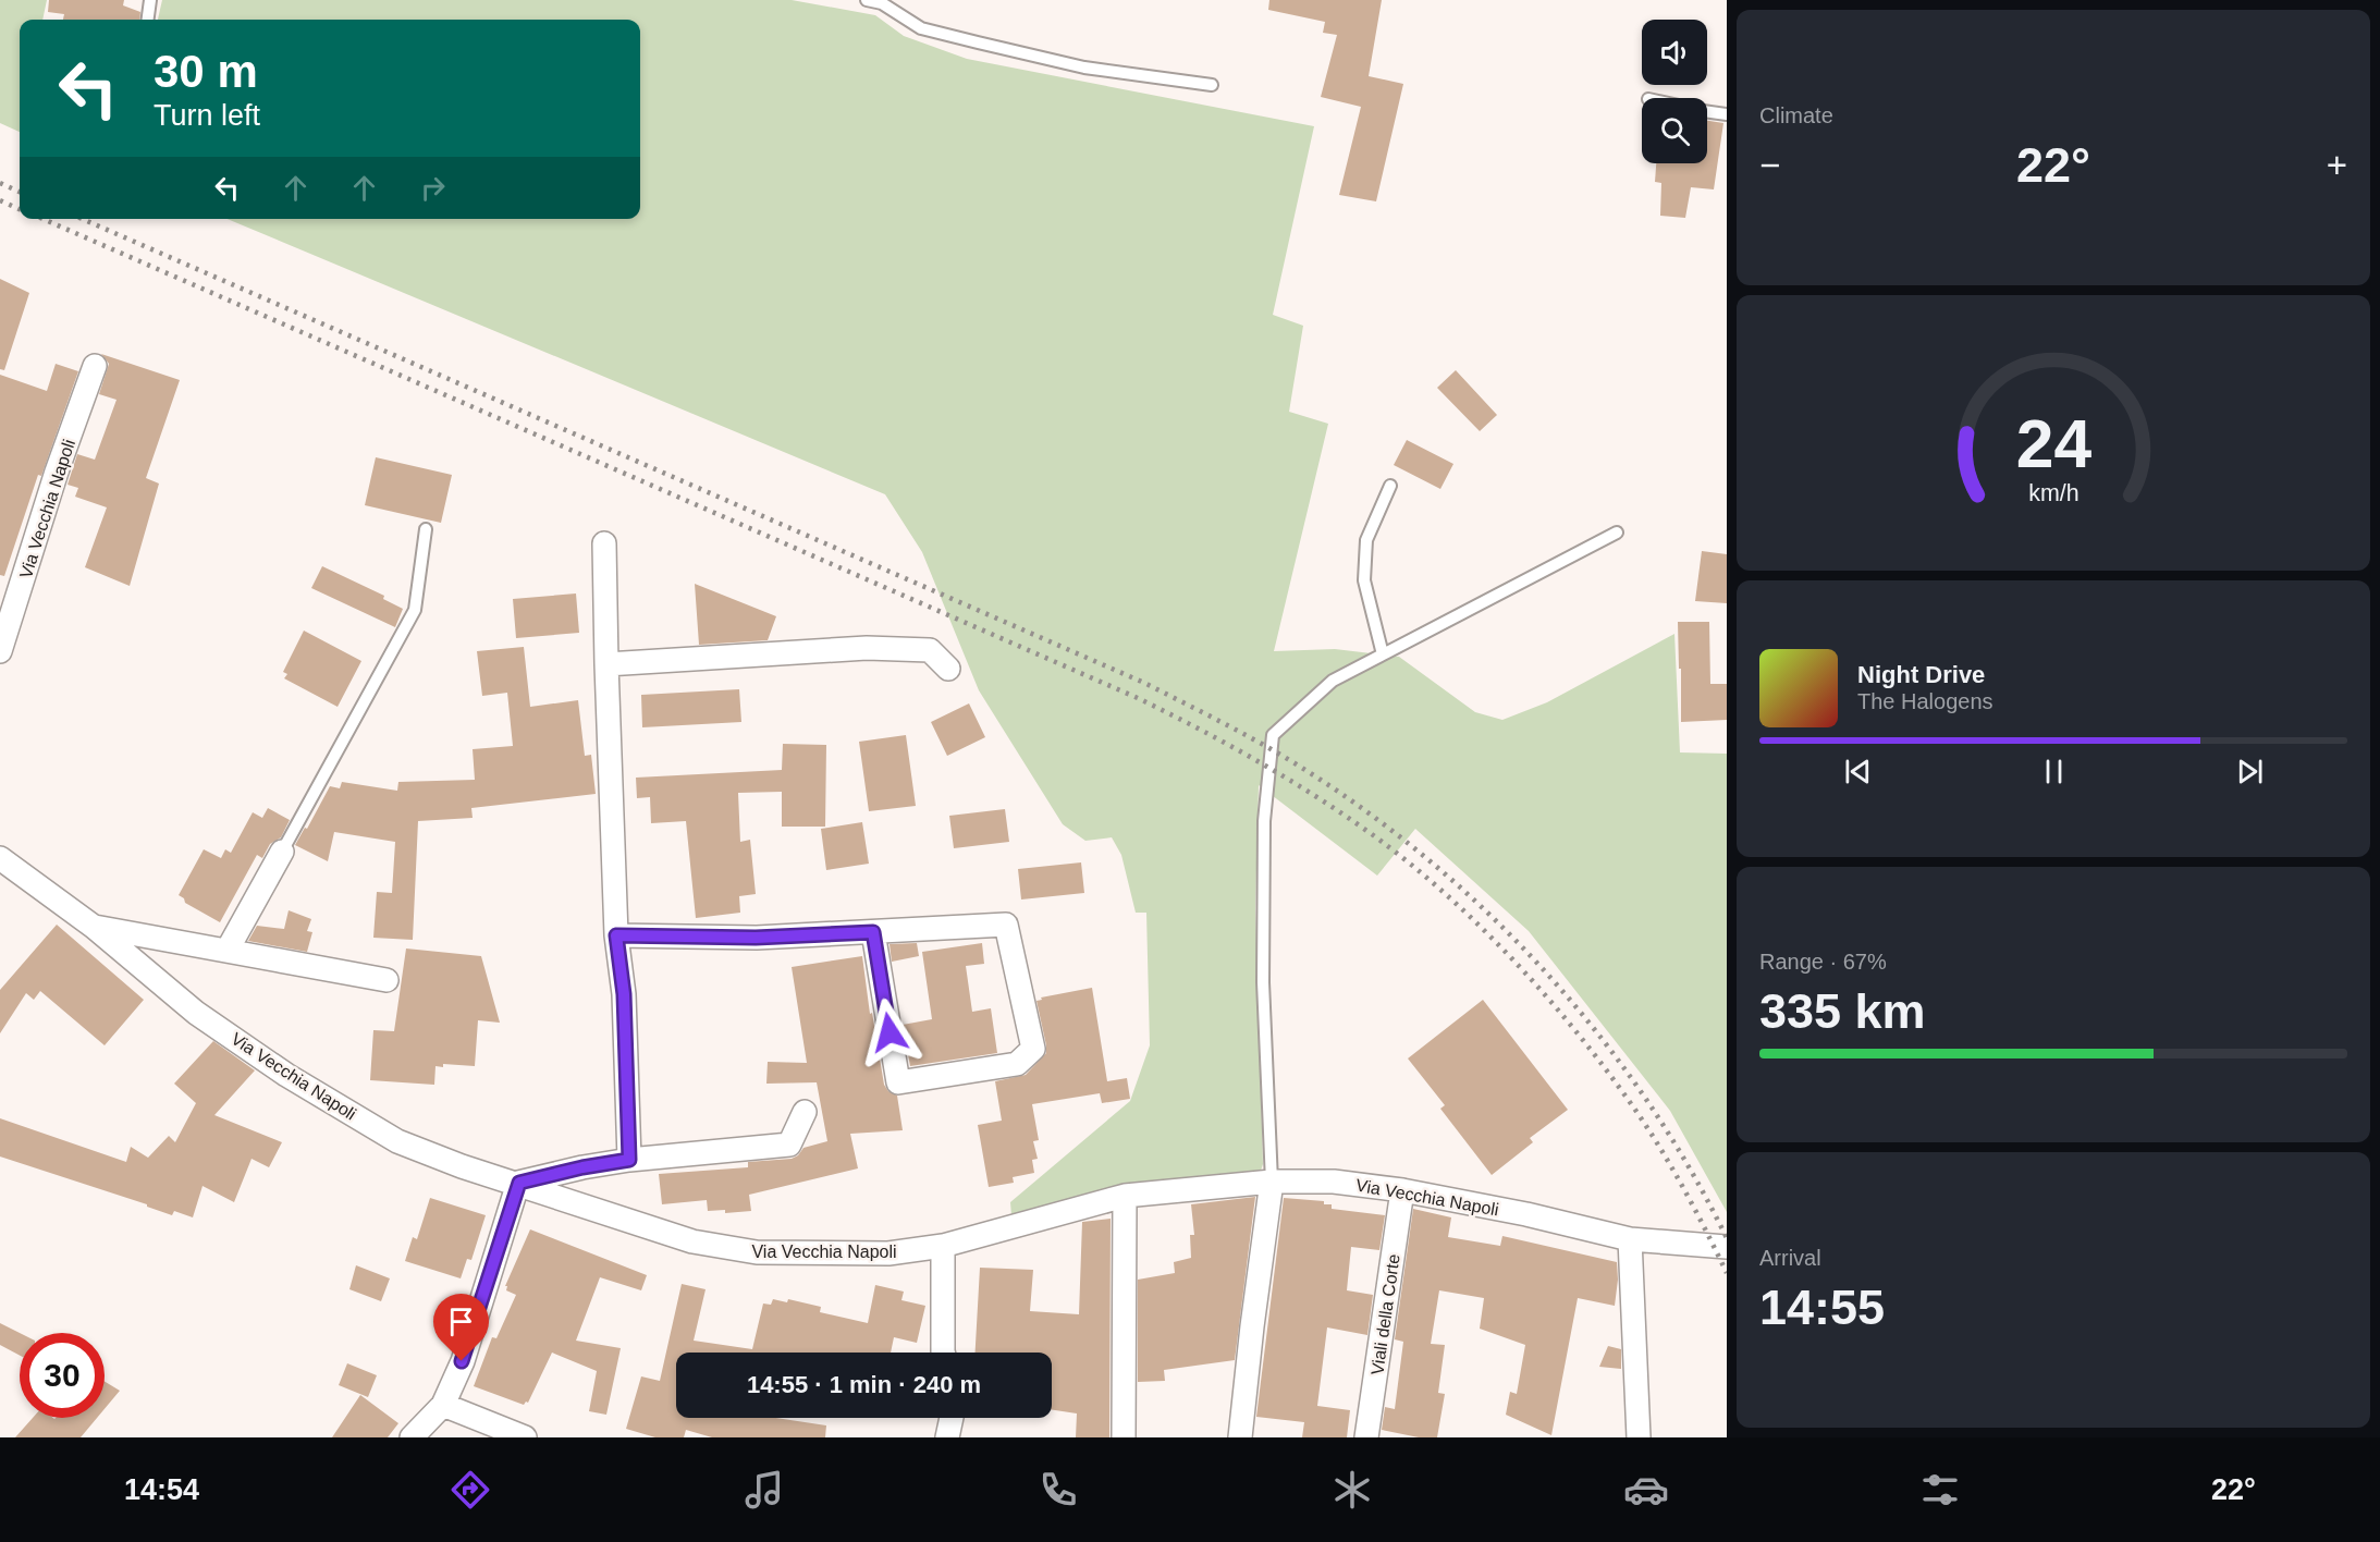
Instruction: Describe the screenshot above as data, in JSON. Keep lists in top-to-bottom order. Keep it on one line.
{"streets":{"street":["Via Vecchia Napoli","Viali della Corte"]},"crossings":[["Via Vecchia Napoli","Viali della Corte"]],"page":{"tile":["Climate",["Range · 67%","335 km"],["Arrival","14:55"]],"turn":["30 m","Turn left"],"heat":["−","22°","+"],"song":["Night Drive","The Halogens"],"limit":"30","trip":"14:55 · 1 min · 240 m","tabs":["14:54","22°"],"gauge":["24","km/h"]}}
